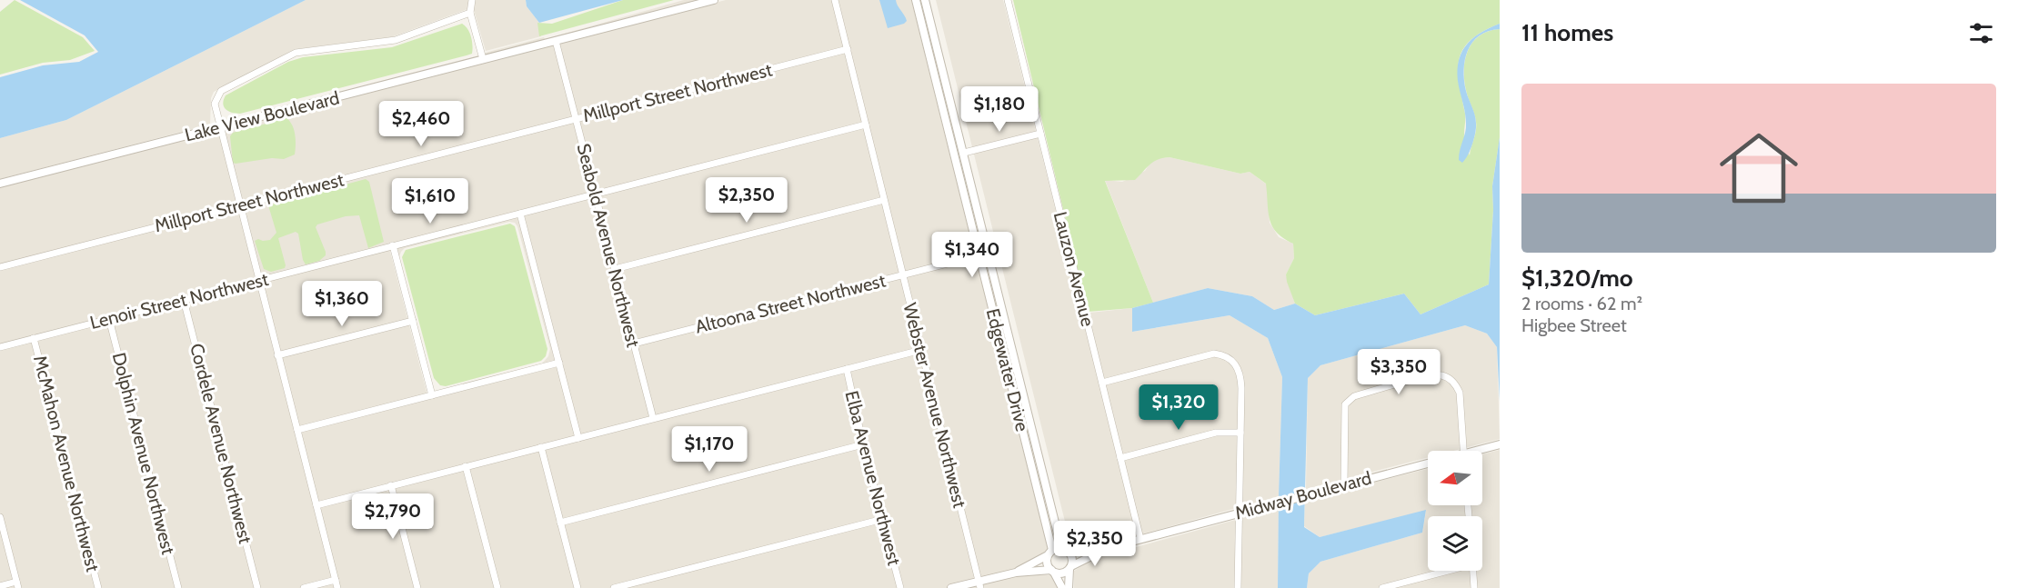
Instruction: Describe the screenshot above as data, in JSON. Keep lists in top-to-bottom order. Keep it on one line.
{"streets":{"street":["Millport Street Northwest","Lake View Boulevard","Seabold Avenue Northwest","Lauzon Avenue","Lenoir Street Northwest","Altoona Street Northwest","Edgewater Drive","Webster Avenue Northwest","Cordele Avenue Northwest","Dolphin Avenue Northwest","McMahon Avenue Northwest","Elba Avenue Northwest","Midway Boulevard"]},"crossings":[["Millport Street Northwest","Seabold Avenue Northwest"],["Millport Street Northwest","Webster Avenue Northwest"],["Lake View Boulevard","Seabold Avenue Northwest"],["Seabold Avenue Northwest","Lenoir Street Northwest"],["Seabold Avenue Northwest","Altoona Street Northwest"],["Lauzon Avenue","Midway Boulevard"],["Lenoir Street Northwest","Webster Avenue Northwest"],["Lenoir Street Northwest","Cordele Avenue Northwest"],["Lenoir Street Northwest","Dolphin Avenue Northwest"],["Lenoir Street Northwest","McMahon Avenue Northwest"],["Altoona Street Northwest","Edgewater Drive"],["Altoona Street Northwest","Webster Avenue Northwest"],["Edgewater Drive","Midway Boulevard"]],"north":"left","page":{"heading":"11 homes","list":[{"name":"$1,320/mo","note":"2 rooms · 62 m² · Higbee Street"}],"price":["$1,180","$2,460","$2,350","$1,610","$1,340","$1,360","$3,350","$1,320","$1,170","$2,790","$2,350"]}}
